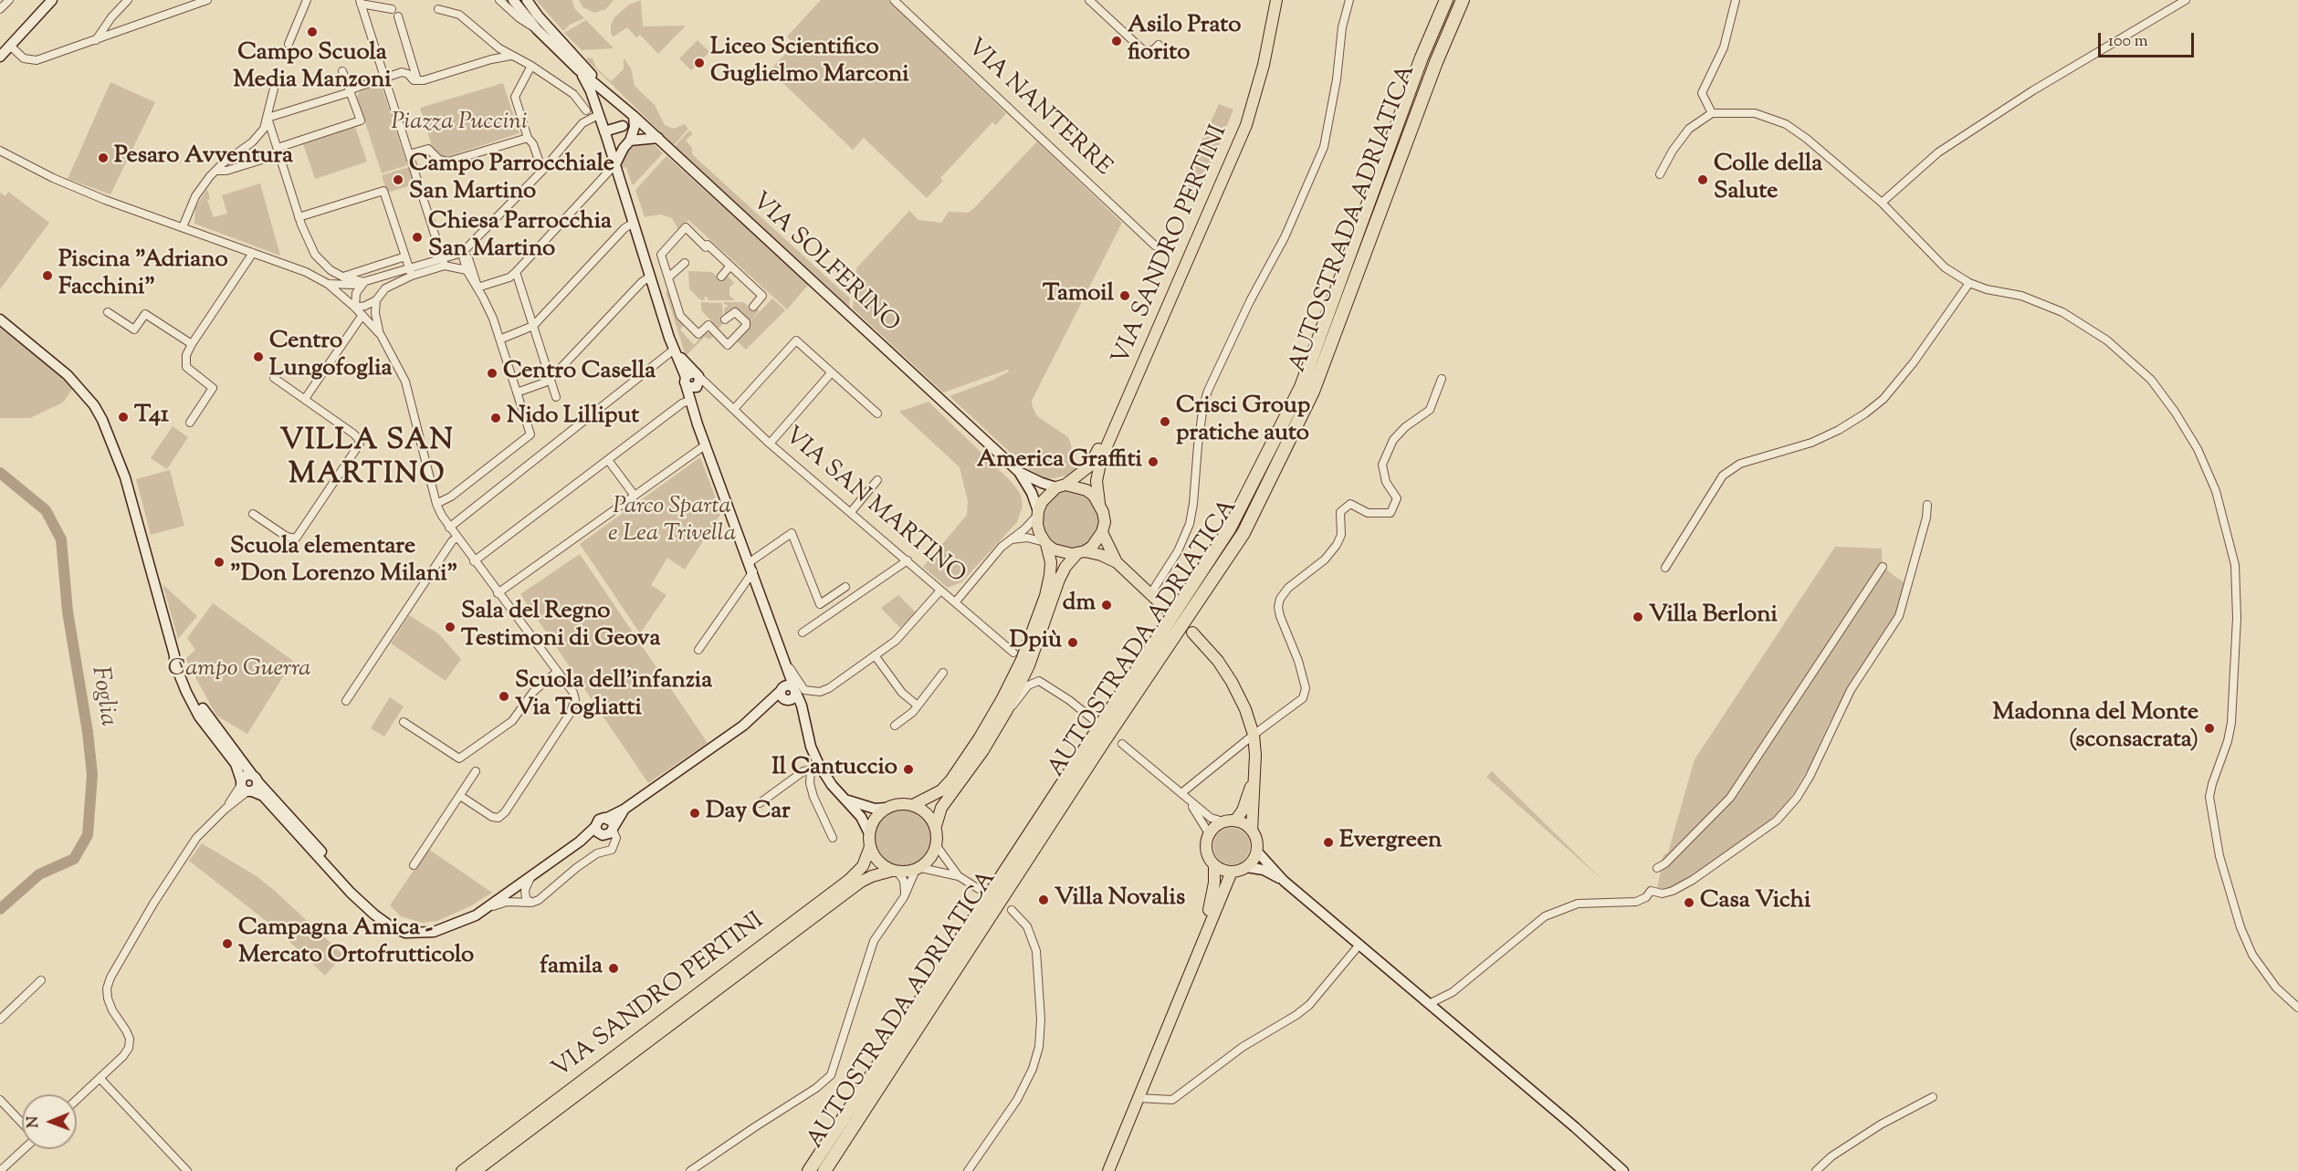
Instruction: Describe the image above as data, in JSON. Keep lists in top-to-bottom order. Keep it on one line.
{"streets":{"highway":["AUTOSTRADA ADRIATICA"],"main road":["VIA SANDRO PERTINI"],"street":["VIA NANTERRE","VIA SOLFERINO","VIA SAN MARTINO"]},"crossings":[["VIA SANDRO PERTINI","VIA SOLFERINO"]],"districts":["VILLA SAN MARTINO"],"water":["Foglia"],"parks":["Piazza Puccini","Parco Sparta e Lea Trivella","Campo Guerra"],"places":["Campo Scuola Media Manzoni","Asilo Prato fiorito","Liceo Scientifico Guglielmo Marconi","Pesaro Avventura","Campo Parrocchiale San Martino","Colle della Salute","Chiesa Parrocchia San Martino","Piscina \"Adriano Facchini\"","Tamoil","Centro Lungofoglia","Centro Casella","T41","Nido Lilliput","Crisci Group pratiche auto","America Graffiti","Scuola elementare \"Don Lorenzo Milani\"","dm","Villa Berloni","Sala del Regno Testimoni di Geova","Dpiù","Scuola dell'infanzia Via Togliatti","Madonna del Monte (sconsacrata)","Il Cantuccio","Day Car","Evergreen","Villa Novalis","Casa Vichi","Campagna Amica - Mercato Ortofrutticolo","famila"],"scale_bar":"100 m","north":"left"}
